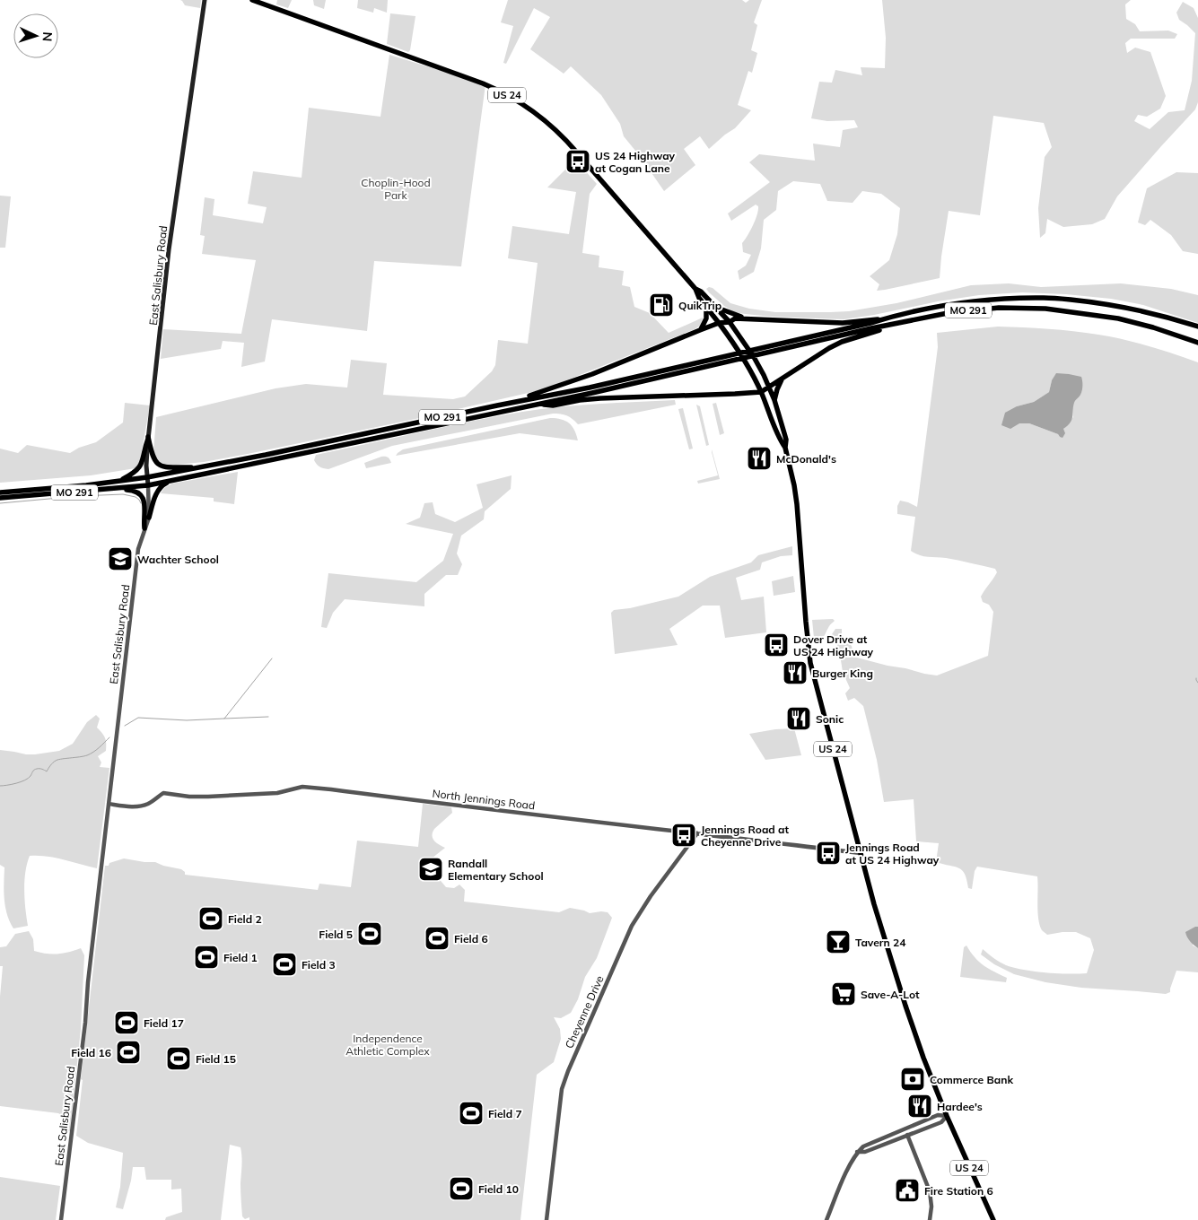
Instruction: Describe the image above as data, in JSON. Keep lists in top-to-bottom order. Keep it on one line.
{"streets":{"main road":["US 24","East Salisbury Road","MO 291"],"street":["North Jennings Road","Cheyenne Drive"]},"crossings":[["US 24","North Jennings Road"],["East Salisbury Road","MO 291"],["East Salisbury Road","North Jennings Road"],["North Jennings Road","Cheyenne Drive"]],"parks":["Choplin-Hood Park","Independence Athletic Complex"],"places":{"bus stop":["US 24 Highway at Cogan Lane","Dover Drive at US 24 Highway","Jennings Road at Cheyenne Drive","Jennings Road at US 24 Highway"],"fuel station":["QuikTrip"],"restaurant":["McDonald's","Burger King","Sonic","Hardee's"],"school or university":["Wachter School","Randall Elementary School"],"sports":["Field 2","Field 5","Field 6","Field 1","Field 3","Field 17","Field 16","Field 15","Field 7","Field 10"],"bar":["Tavern 24"],"supermarket":["Save-A-Lot"],"bank":["Commerce Bank"],"public building":["Fire Station 6"]},"north":"right"}
